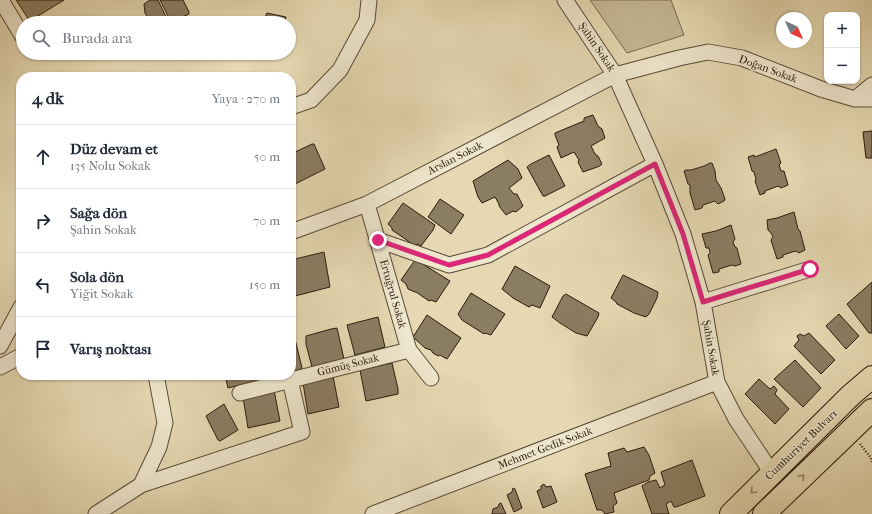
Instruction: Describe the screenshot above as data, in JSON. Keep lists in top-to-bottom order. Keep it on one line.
{"streets":{"main road":["Cumhuriyet Bulvarı"],"street":["Şahin Sokak","Doğan Sokak","Arslan Sokak","Ertuğrul Sokak","Gümüş Sokak","Mehmet Gedik Sokak"]},"crossings":[["Şahin Sokak","Doğan Sokak"],["Şahin Sokak","Arslan Sokak"],["Şahin Sokak","Cumhuriyet Bulvarı"],["Şahin Sokak","Mehmet Gedik Sokak"],["Doğan Sokak","Arslan Sokak"],["Arslan Sokak","Ertuğrul Sokak"],["Ertuğrul Sokak","Gümüş Sokak"]],"north":"bottom right","page":{"map_buttons":["+","−"],"search":"Burada ara","heading":["4 dk","Yaya · 270 m"],"list":[["Düz devam et","135 Nolu Sokak","50 m"],["Sağa dön","Şahin Sokak","70 m"],["Sola dön","Yiğit Sokak","150 m"],"Varış noktası"]}}
